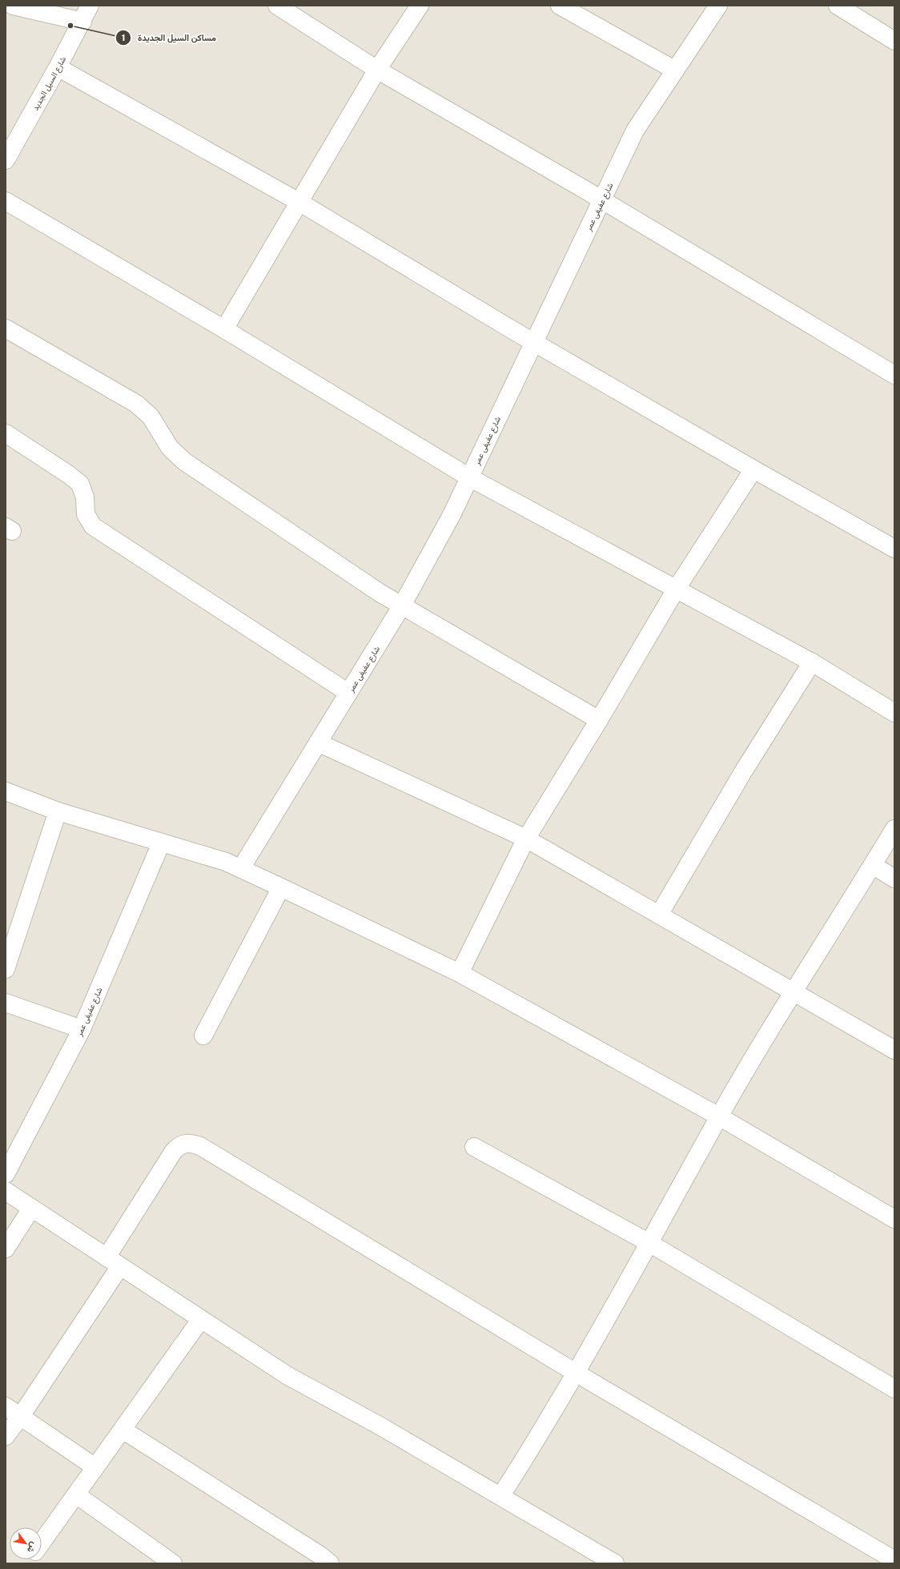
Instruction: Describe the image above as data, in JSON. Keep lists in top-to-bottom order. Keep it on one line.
{"streets":{"street":["شارع السيل الجديد","شارع عفيفى عمر"]},"places":["مساكن السيل الجديدة"],"north":"bottom right"}
